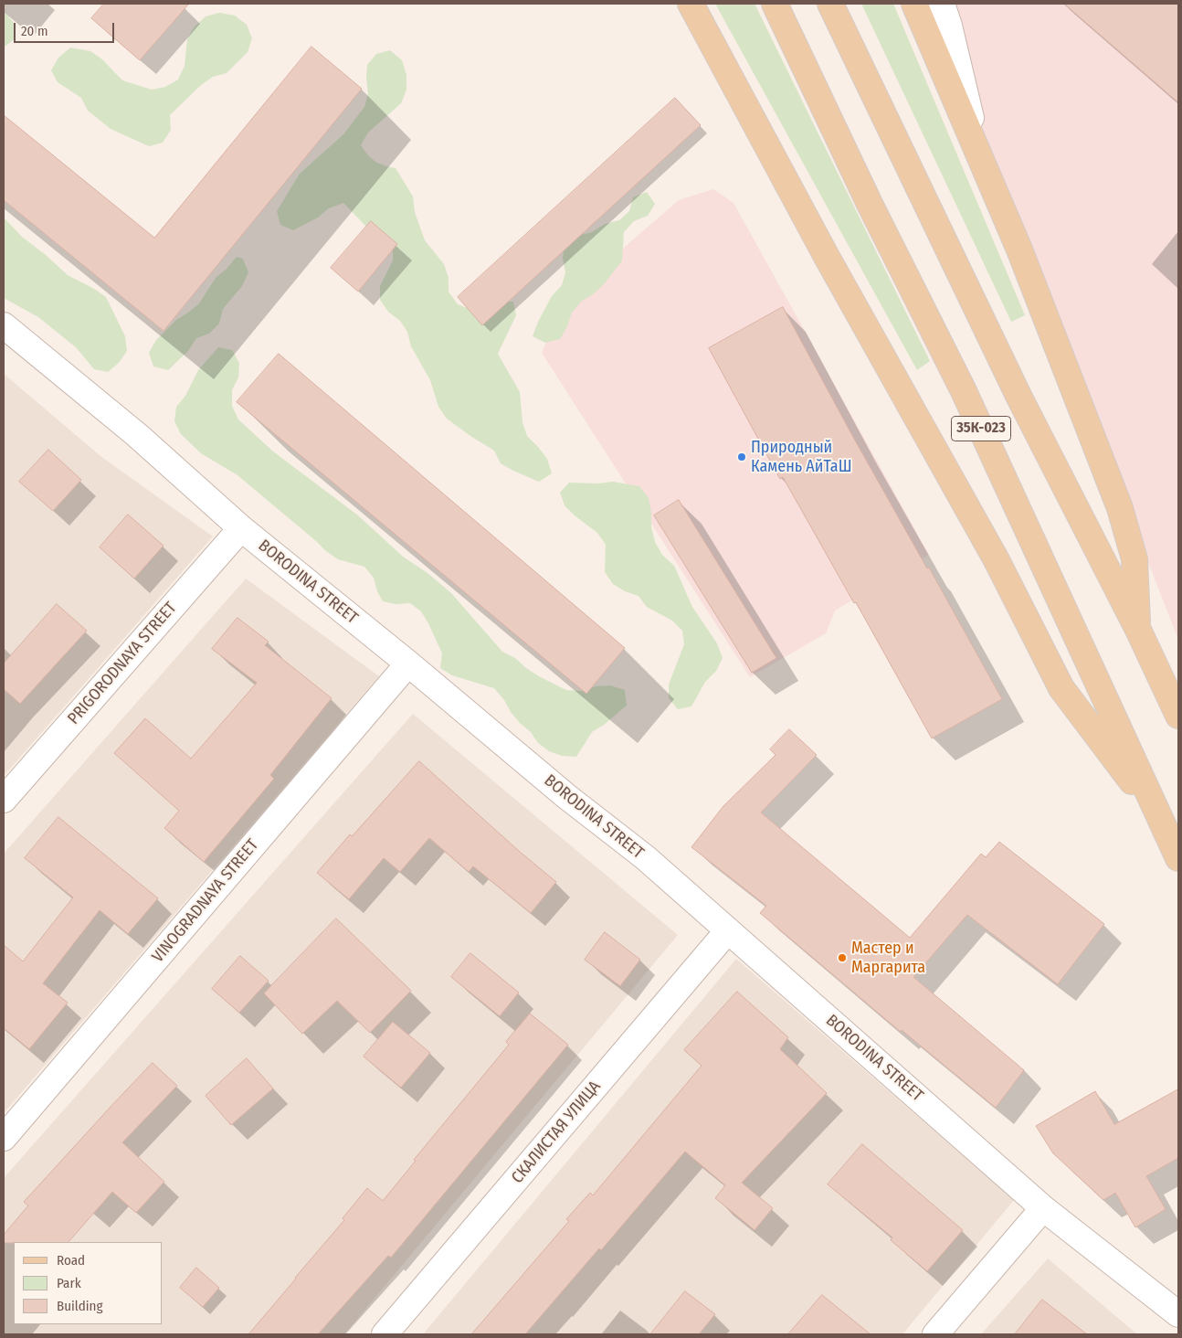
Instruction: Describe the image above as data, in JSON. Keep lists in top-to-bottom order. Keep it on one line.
{"streets":{"main road":["35К-023"],"street":["BORODINA STREET","PRIGORODNAYA STREET","VINOGRADNAYA STREET","СКАЛИСТАЯ УЛИЦА"]},"crossings":[["BORODINA STREET","PRIGORODNAYA STREET"],["BORODINA STREET","VINOGRADNAYA STREET"],["BORODINA STREET","СКАЛИСТАЯ УЛИЦА"]],"places":["Природный Камень АйТаШ","Мастер и Маргарита"],"legend":["Road","Park","Building"],"scale_bar":"20 m"}
